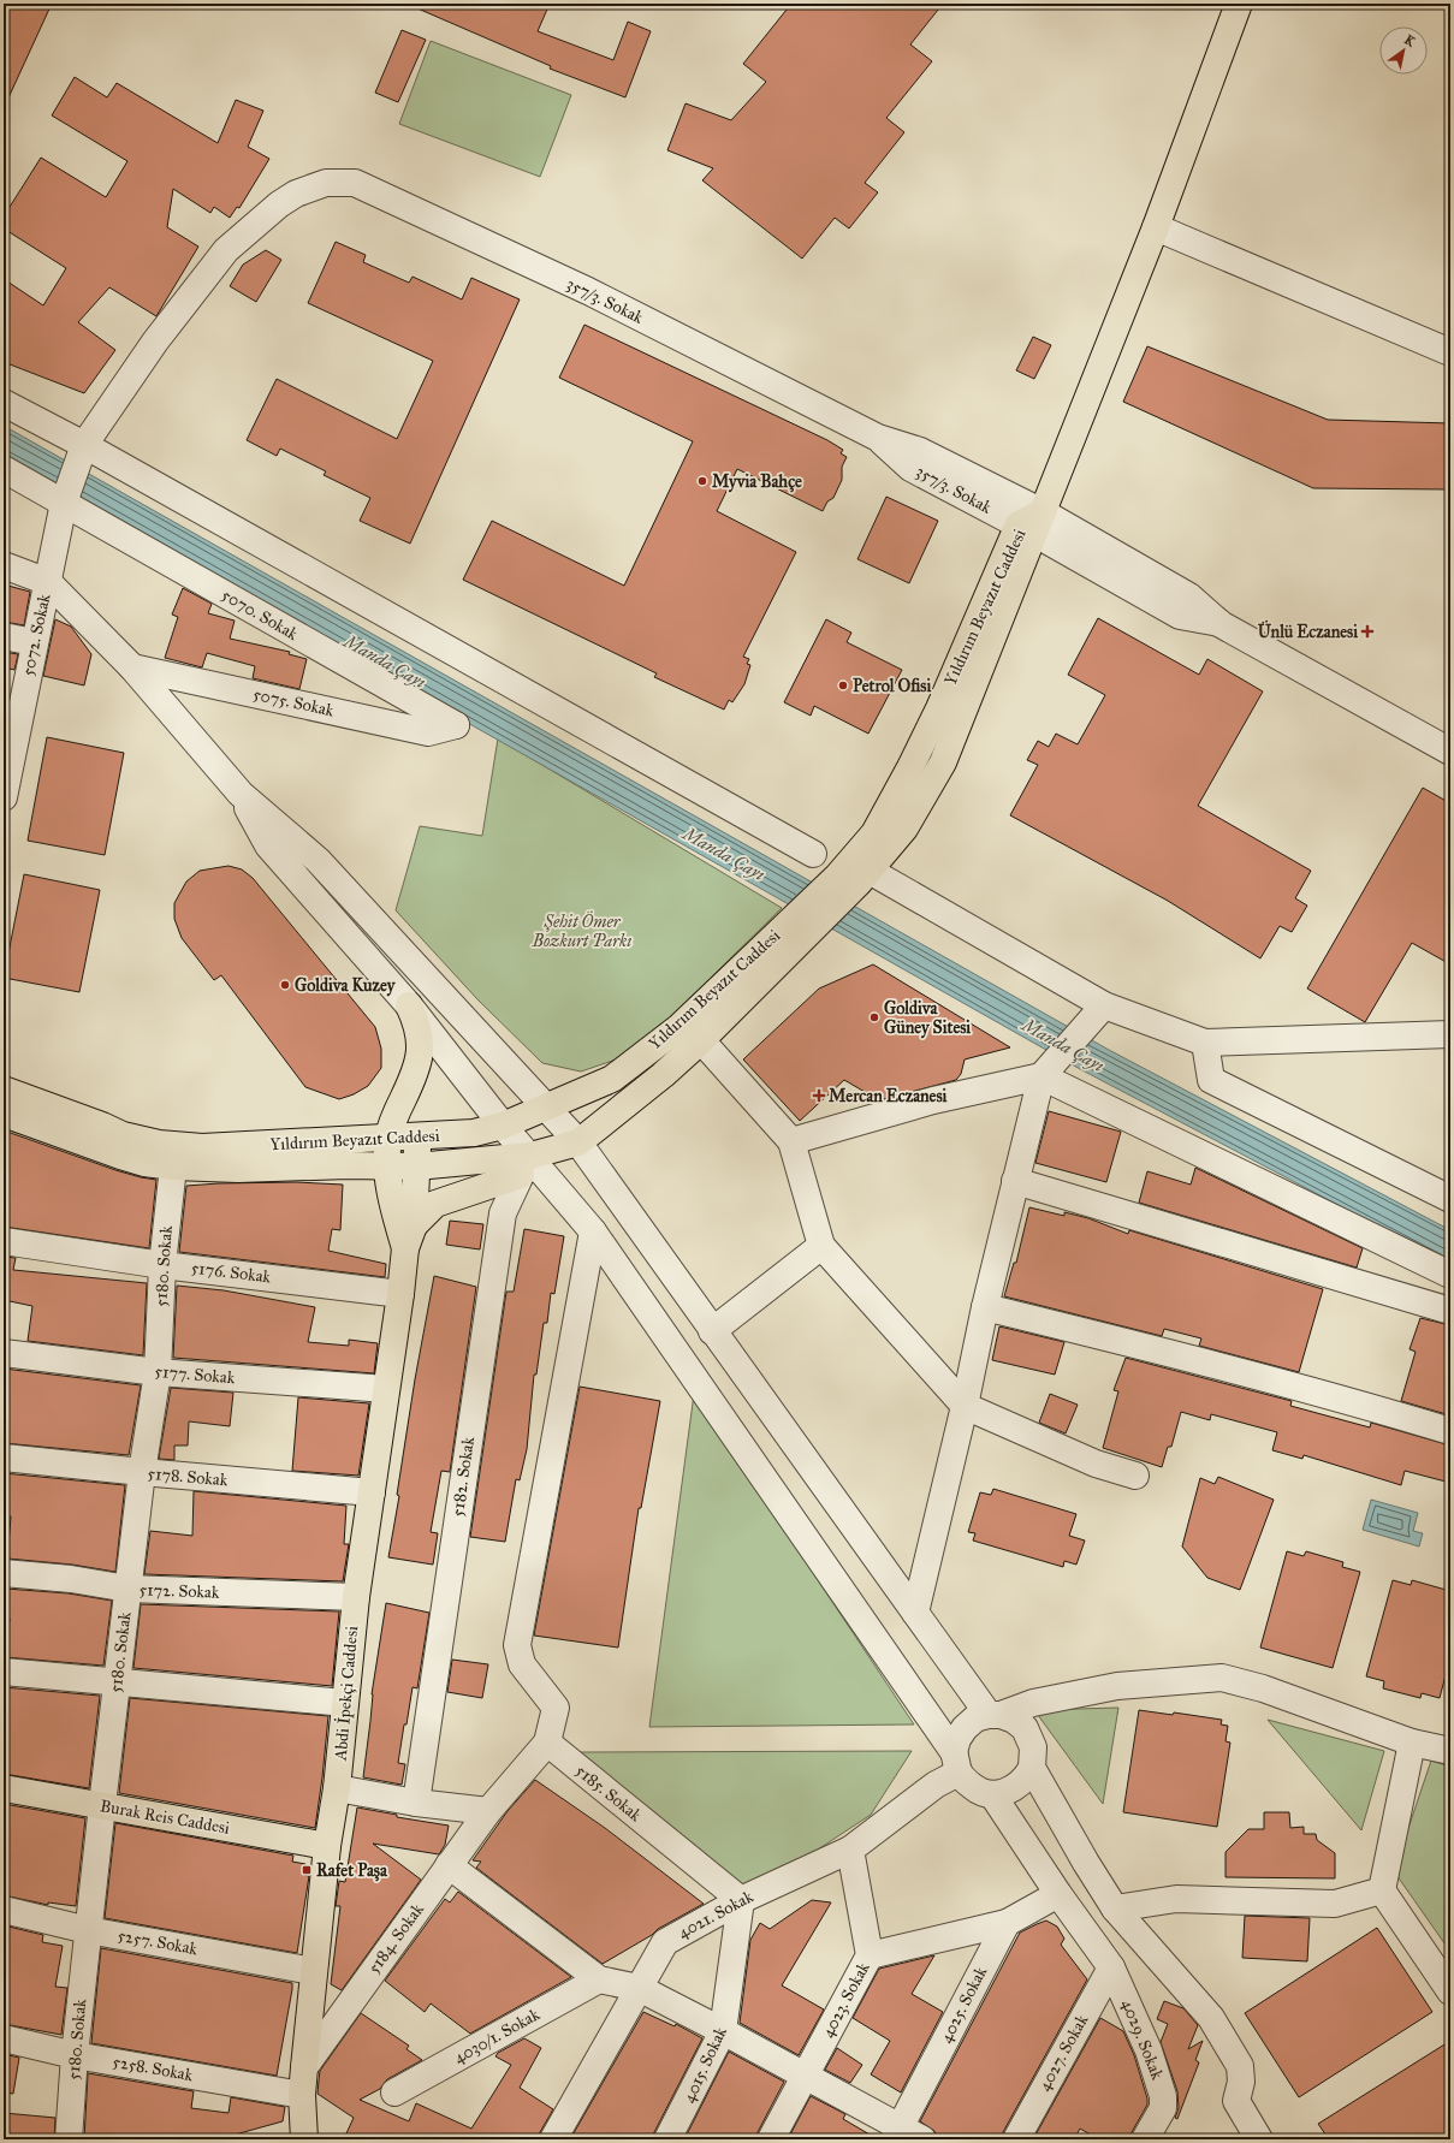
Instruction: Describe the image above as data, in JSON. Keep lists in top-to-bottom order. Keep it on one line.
{"streets":{"main road":["Yıldırım Beyazıt Caddesi","Abdi İpekçi Caddesi","Burak Reis Caddesi"],"street":["357/3. Sokak","5070. Sokak","5072. Sokak","5075. Sokak","5180. Sokak","5176. Sokak","5177. Sokak","5178. Sokak","5182. Sokak","5172. Sokak","5185. Sokak","4021. Sokak","5184. Sokak","5257. Sokak","4023. Sokak","4025. Sokak","4030/1. Sokak","4029. Sokak","4027. Sokak","4015. Sokak","5258. Sokak"]},"crossings":[["357/3. Sokak","5072. Sokak"],["Yıldırım Beyazıt Caddesi","5180. Sokak"],["Yıldırım Beyazıt Caddesi","5182. Sokak"],["Yıldırım Beyazıt Caddesi","Abdi İpekçi Caddesi"],["Yıldırım Beyazıt Caddesi","4029. Sokak"],["5070. Sokak","5072. Sokak"],["5070. Sokak","5075. Sokak"],["5180. Sokak","5176. Sokak"],["5180. Sokak","5177. Sokak"],["5180. Sokak","5178. Sokak"],["5180. Sokak","5172. Sokak"],["5180. Sokak","Burak Reis Caddesi"],["5180. Sokak","5257. Sokak"],["5180. Sokak","5258. Sokak"],["5176. Sokak","Abdi İpekçi Caddesi"],["5177. Sokak","Abdi İpekçi Caddesi"],["5178. Sokak","Abdi İpekçi Caddesi"],["5182. Sokak","4029. Sokak"],["5172. Sokak","Abdi İpekçi Caddesi"],["Abdi İpekçi Caddesi","Burak Reis Caddesi"],["Abdi İpekçi Caddesi","5184. Sokak"],["Abdi İpekçi Caddesi","5257. Sokak"],["Abdi İpekçi Caddesi","4029. Sokak"],["Abdi İpekçi Caddesi","5258. Sokak"],["5185. Sokak","4021. Sokak"],["5185. Sokak","4015. Sokak"],["4021. Sokak","4023. Sokak"],["4021. Sokak","4029. Sokak"],["4021. Sokak","4015. Sokak"],["4029. Sokak","4027. Sokak"]],"water":["Manda Çayı"],"parks":["Şehit Ömer Bozkurt Parkı"],"places":{"other":["Myvia Bahçe","Petrol Ofisi","Goldiva Kuzey","Goldiva Güney Sitesi"],"health":["Ünlü Eczanesi","Mercan Eczanesi"],"transit":["Rafet Paşa"]},"north":"top right"}
